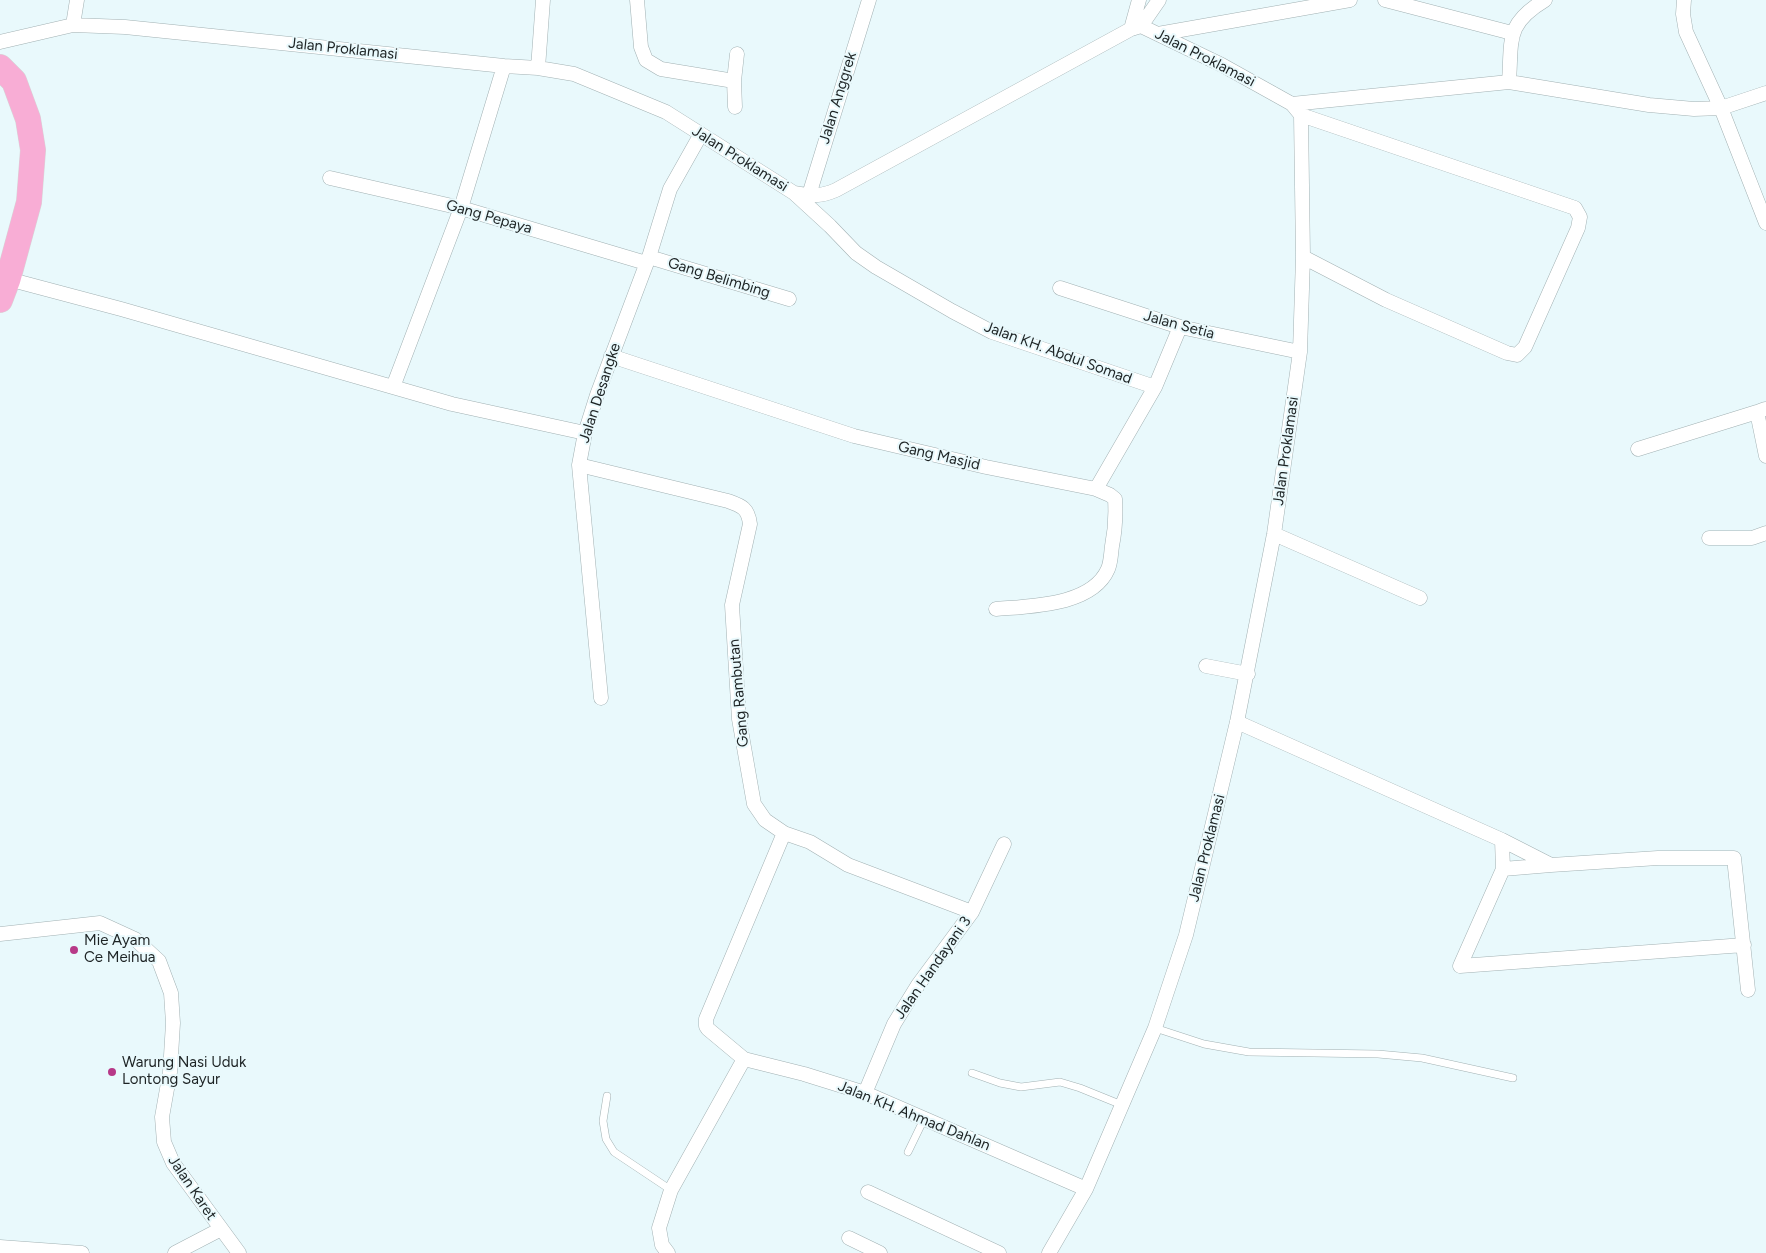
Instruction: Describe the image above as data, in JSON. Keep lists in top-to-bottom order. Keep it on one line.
{"streets":{"street":["Jalan Proklamasi","Jalan Anggrek","Gang Pepaya","Gang Belimbing","Jalan Setia","Jalan KH. Abdul Somad","Jalan Desangke","Gang Masjid","Gang Rambutan","Jalan Handayani 3","Jalan KH. Ahmad Dahlan","Jalan Karet"]},"crossings":[["Jalan Proklamasi","Jalan Anggrek"],["Jalan Proklamasi","Jalan Setia"],["Jalan Proklamasi","Jalan KH. Abdul Somad"],["Jalan Proklamasi","Jalan Desangke"],["Jalan Proklamasi","Jalan KH. Ahmad Dahlan"],["Gang Pepaya","Gang Belimbing"],["Gang Pepaya","Jalan Desangke"],["Gang Belimbing","Jalan Desangke"],["Jalan Desangke","Gang Masjid"],["Jalan Desangke","Gang Rambutan"],["Gang Rambutan","Jalan Handayani 3"],["Jalan Handayani 3","Jalan KH. Ahmad Dahlan"]],"places":["Mie Ayam Ce Meihua","Warung Nasi Uduk Lontong Sayur"]}
